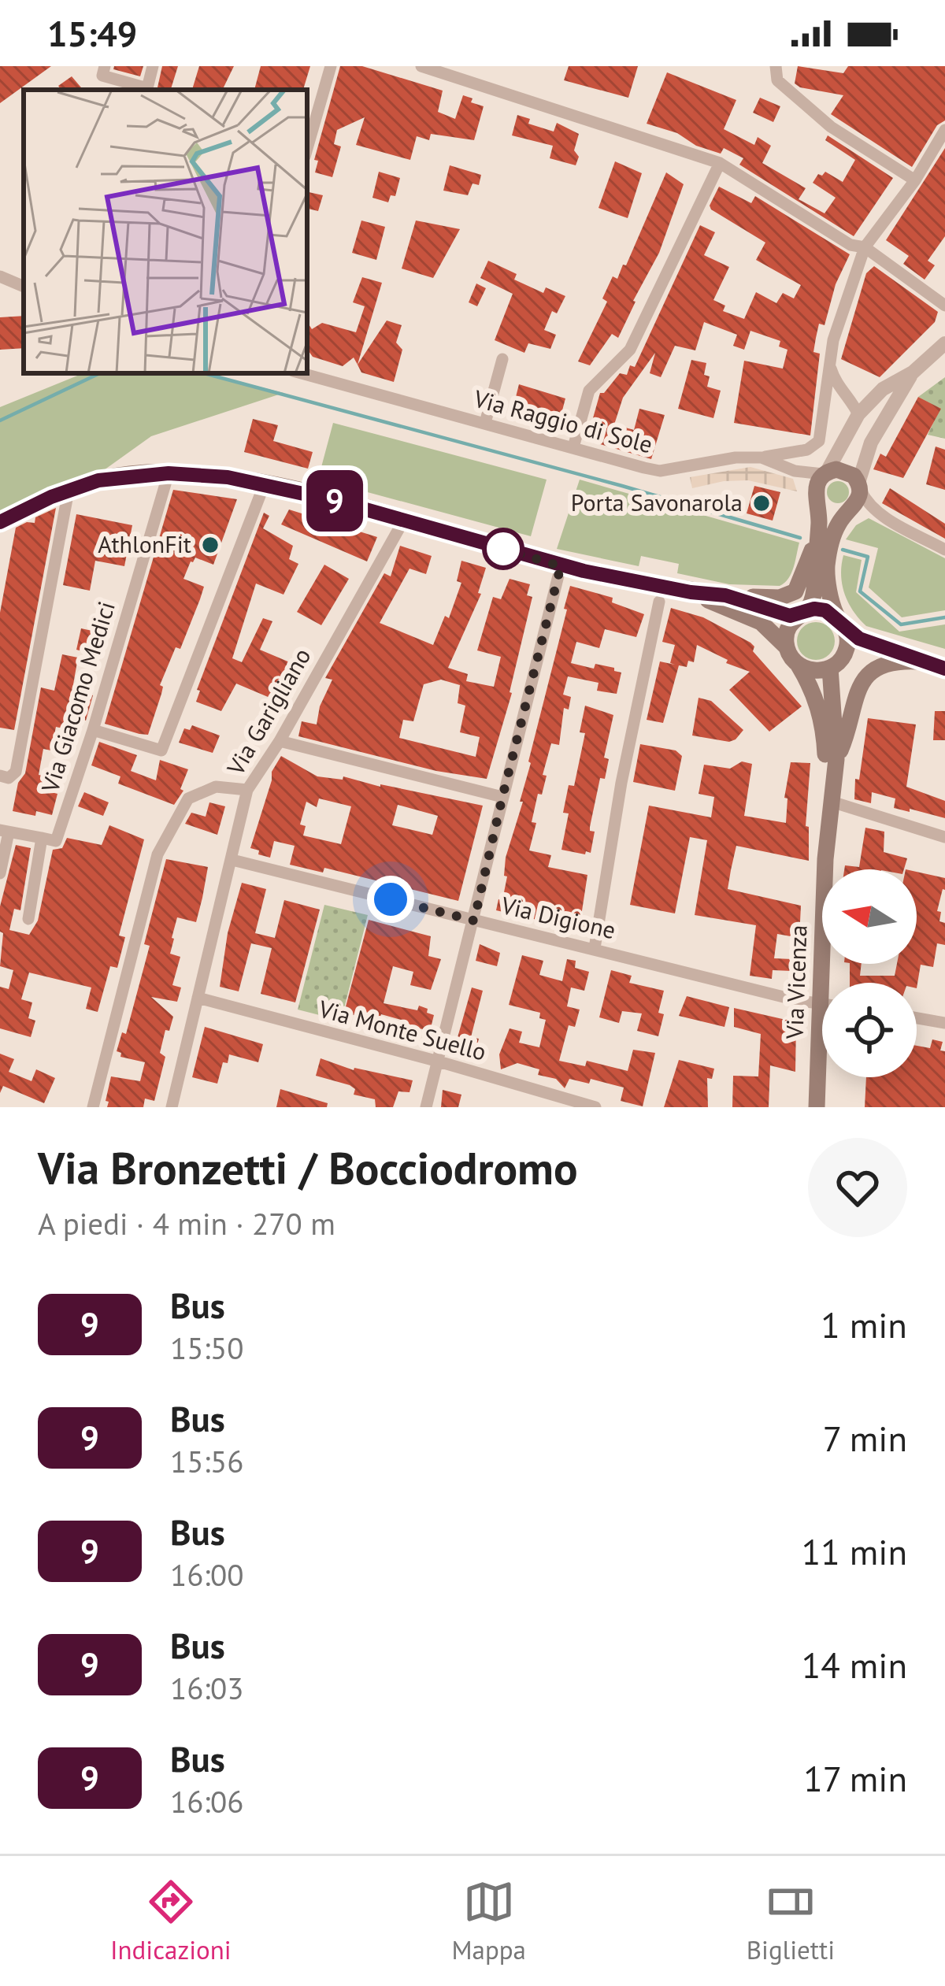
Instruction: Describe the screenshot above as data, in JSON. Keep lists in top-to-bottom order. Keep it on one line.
{"streets":{"main road":["Via Vicenza"],"street":["Via Raggio di Sole","Via Giacomo Medici","Via Garigliano","Via Digione","Via Monte Suello"]},"crossings":[["Via Garigliano","Via Digione"],["Via Garigliano","Via Monte Suello"],["Via Digione","Via Vicenza"]],"places":["Porta Savonarola","AthlonFit"],"lines":["bus line 9"],"north":"left","page":{"status":"15:49","on_map":"9","heading":["Via Bronzetti / Bocciodromo","A piedi · 4 min · 270 m"],"list":[{"mark":"9","name":"Bus","note":"15:50","value":"1 min"},{"mark":"9","name":"Bus","note":"15:56","value":"7 min"},{"mark":"9","name":"Bus","note":"16:00","value":"11 min"},{"mark":"9","name":"Bus","note":"16:03","value":"14 min"},{"mark":"9","name":"Bus","note":"16:06","value":"17 min"}],"tabs":["Indicazioni","Mappa","Biglietti"]}}
